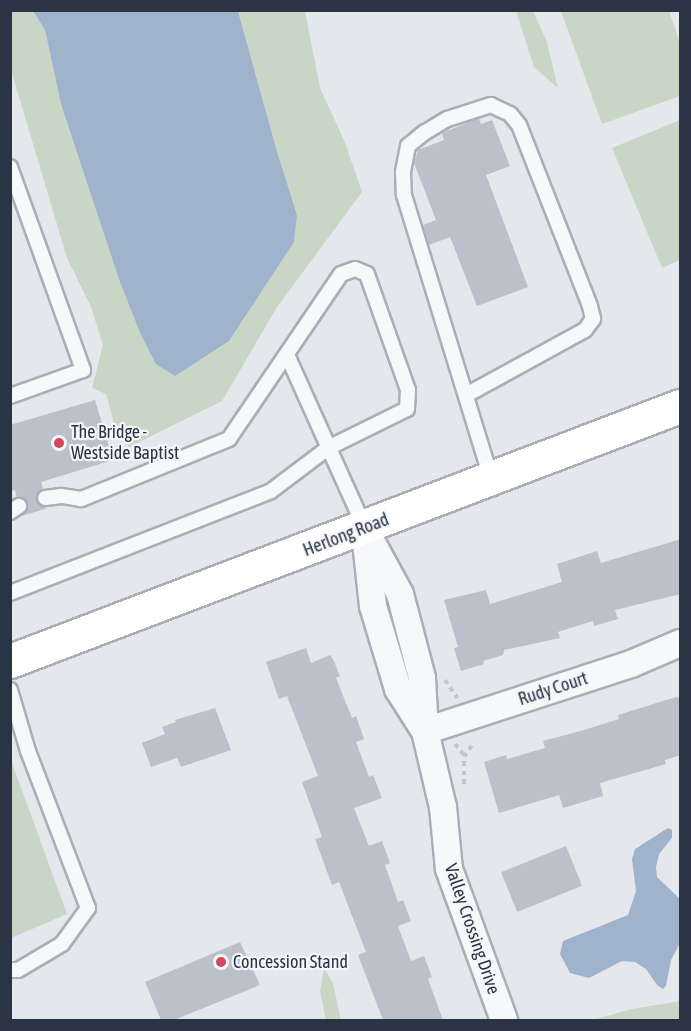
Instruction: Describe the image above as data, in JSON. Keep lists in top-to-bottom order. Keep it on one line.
{"streets":{"street":["Herlong Road","Rudy Court","Valley Crossing Drive"]},"crossings":[["Herlong Road","Valley Crossing Drive"],["Rudy Court","Valley Crossing Drive"]],"places":["The Bridge - Westside Baptist","Concession Stand"]}
